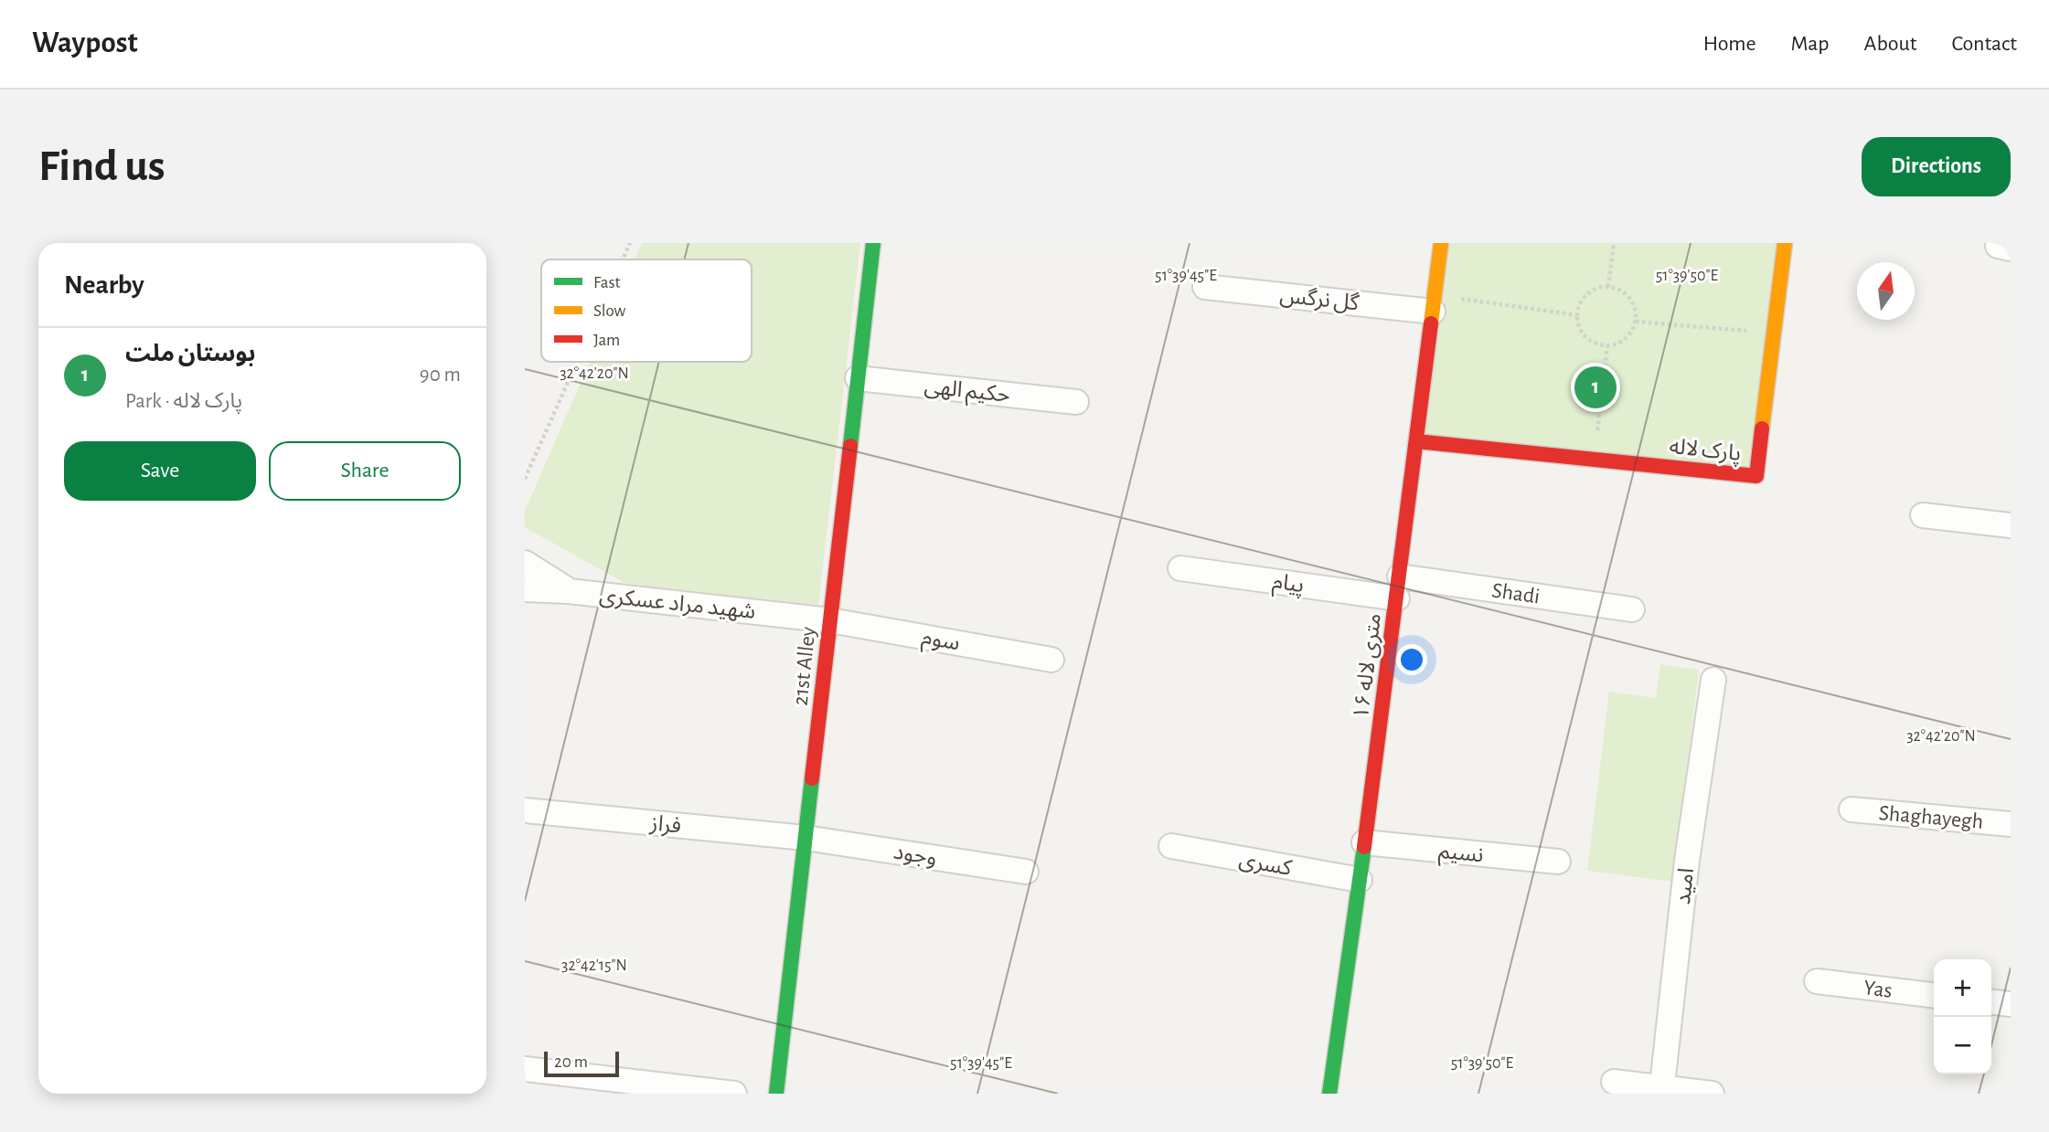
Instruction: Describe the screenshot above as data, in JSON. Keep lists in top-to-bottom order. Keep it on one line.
{"streets":{"street":["گل نرگس","حکیم الهی","پارک لاله","پیام","Shadi","شهید مراد عسکری","سوم","21st Alley","۱۶ متری لاله","Shaghayegh","فراز","نسیم","وجود","کسری","امید","Yas"]},"crossings":[["گل نرگس","۱۶ متری لاله"],["حکیم الهی","21st Alley"],["پارک لاله","۱۶ متری لاله"],["پیام","Shadi"],["پیام","۱۶ متری لاله"],["Shadi","۱۶ متری لاله"],["شهید مراد عسکری","سوم"],["شهید مراد عسکری","21st Alley"],["سوم","21st Alley"],["21st Alley","فراز"],["21st Alley","وجود"],["۱۶ متری لاله","نسیم"],["۱۶ متری لاله","کسری"],["فراز","وجود"]],"legend":["Fast","Slow","Jam"],"scale_bar":"20 m","north":"top","page":{"header":"Waypost","nav":["Home","Map","About","Contact"],"buttons":["Directions",["Save","Share"]],"title":"Find us","heading":"Nearby","list":[{"mark":"1","name":"بوستان ملت","note":"Park · پارک لاله","value":"90 m"}],"pins":"1","map_buttons":["+","−"],"scale":"20 m"},"coordinates":["51°39'45\"E","51°39'50\"E","32°42'20\"N","32°42'15\"N"]}
